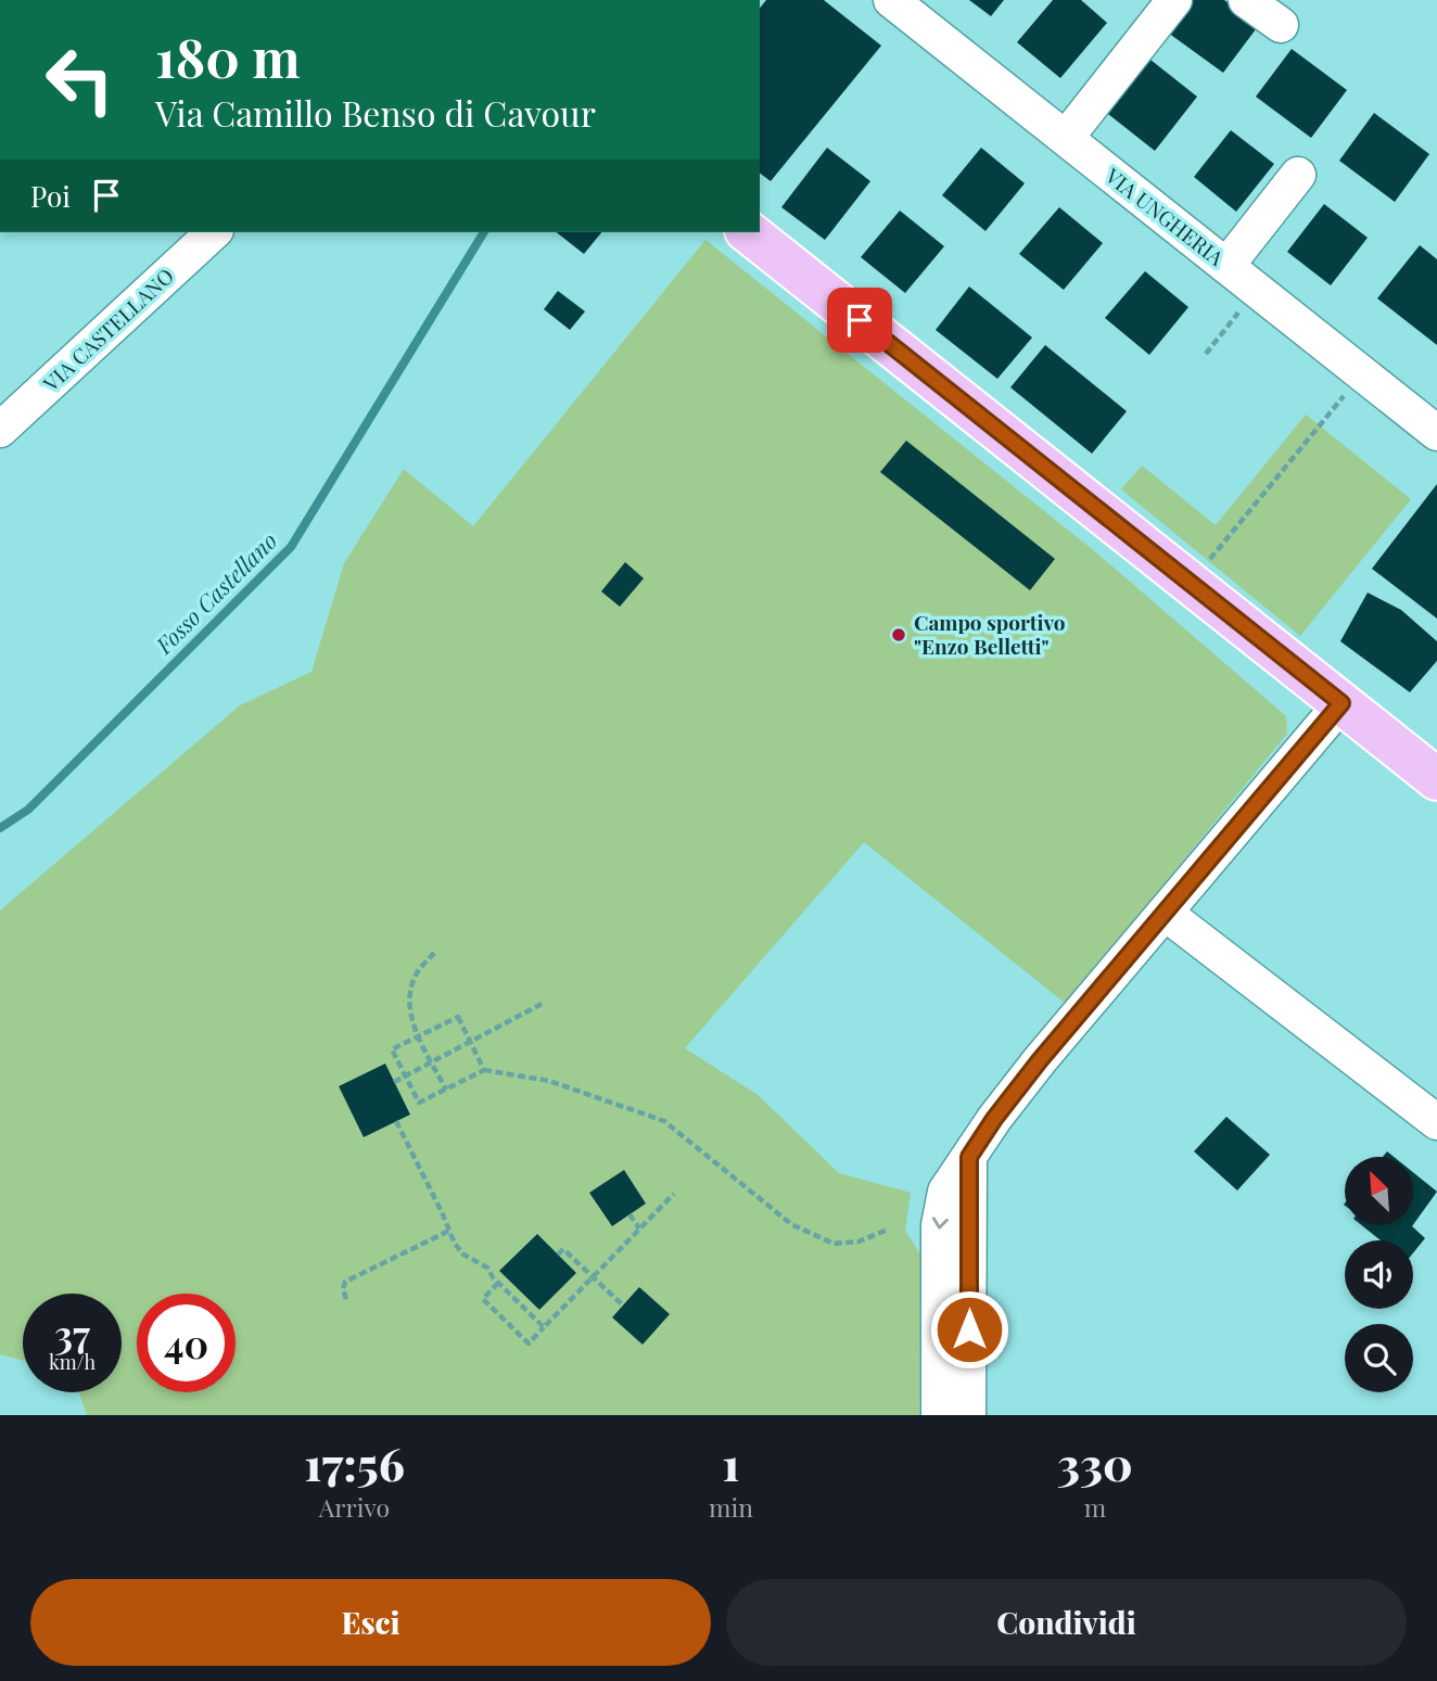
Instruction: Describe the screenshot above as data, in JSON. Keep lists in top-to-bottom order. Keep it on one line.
{"streets":{"street":["VIA UNGHERIA","VIA CASTELLANO"]},"water":["Fosso Castellano"],"places":["Campo sportivo \"Enzo Belletti\""],"north":"top left","page":{"turn":["180 m","Via Camillo Benso di Cavour"],"then":"Poi","speed":"37 km/h","limit":"40","eta":["17:56","Arrivo","1","min","330","m"],"buttons":["Esci","Condividi"]}}
